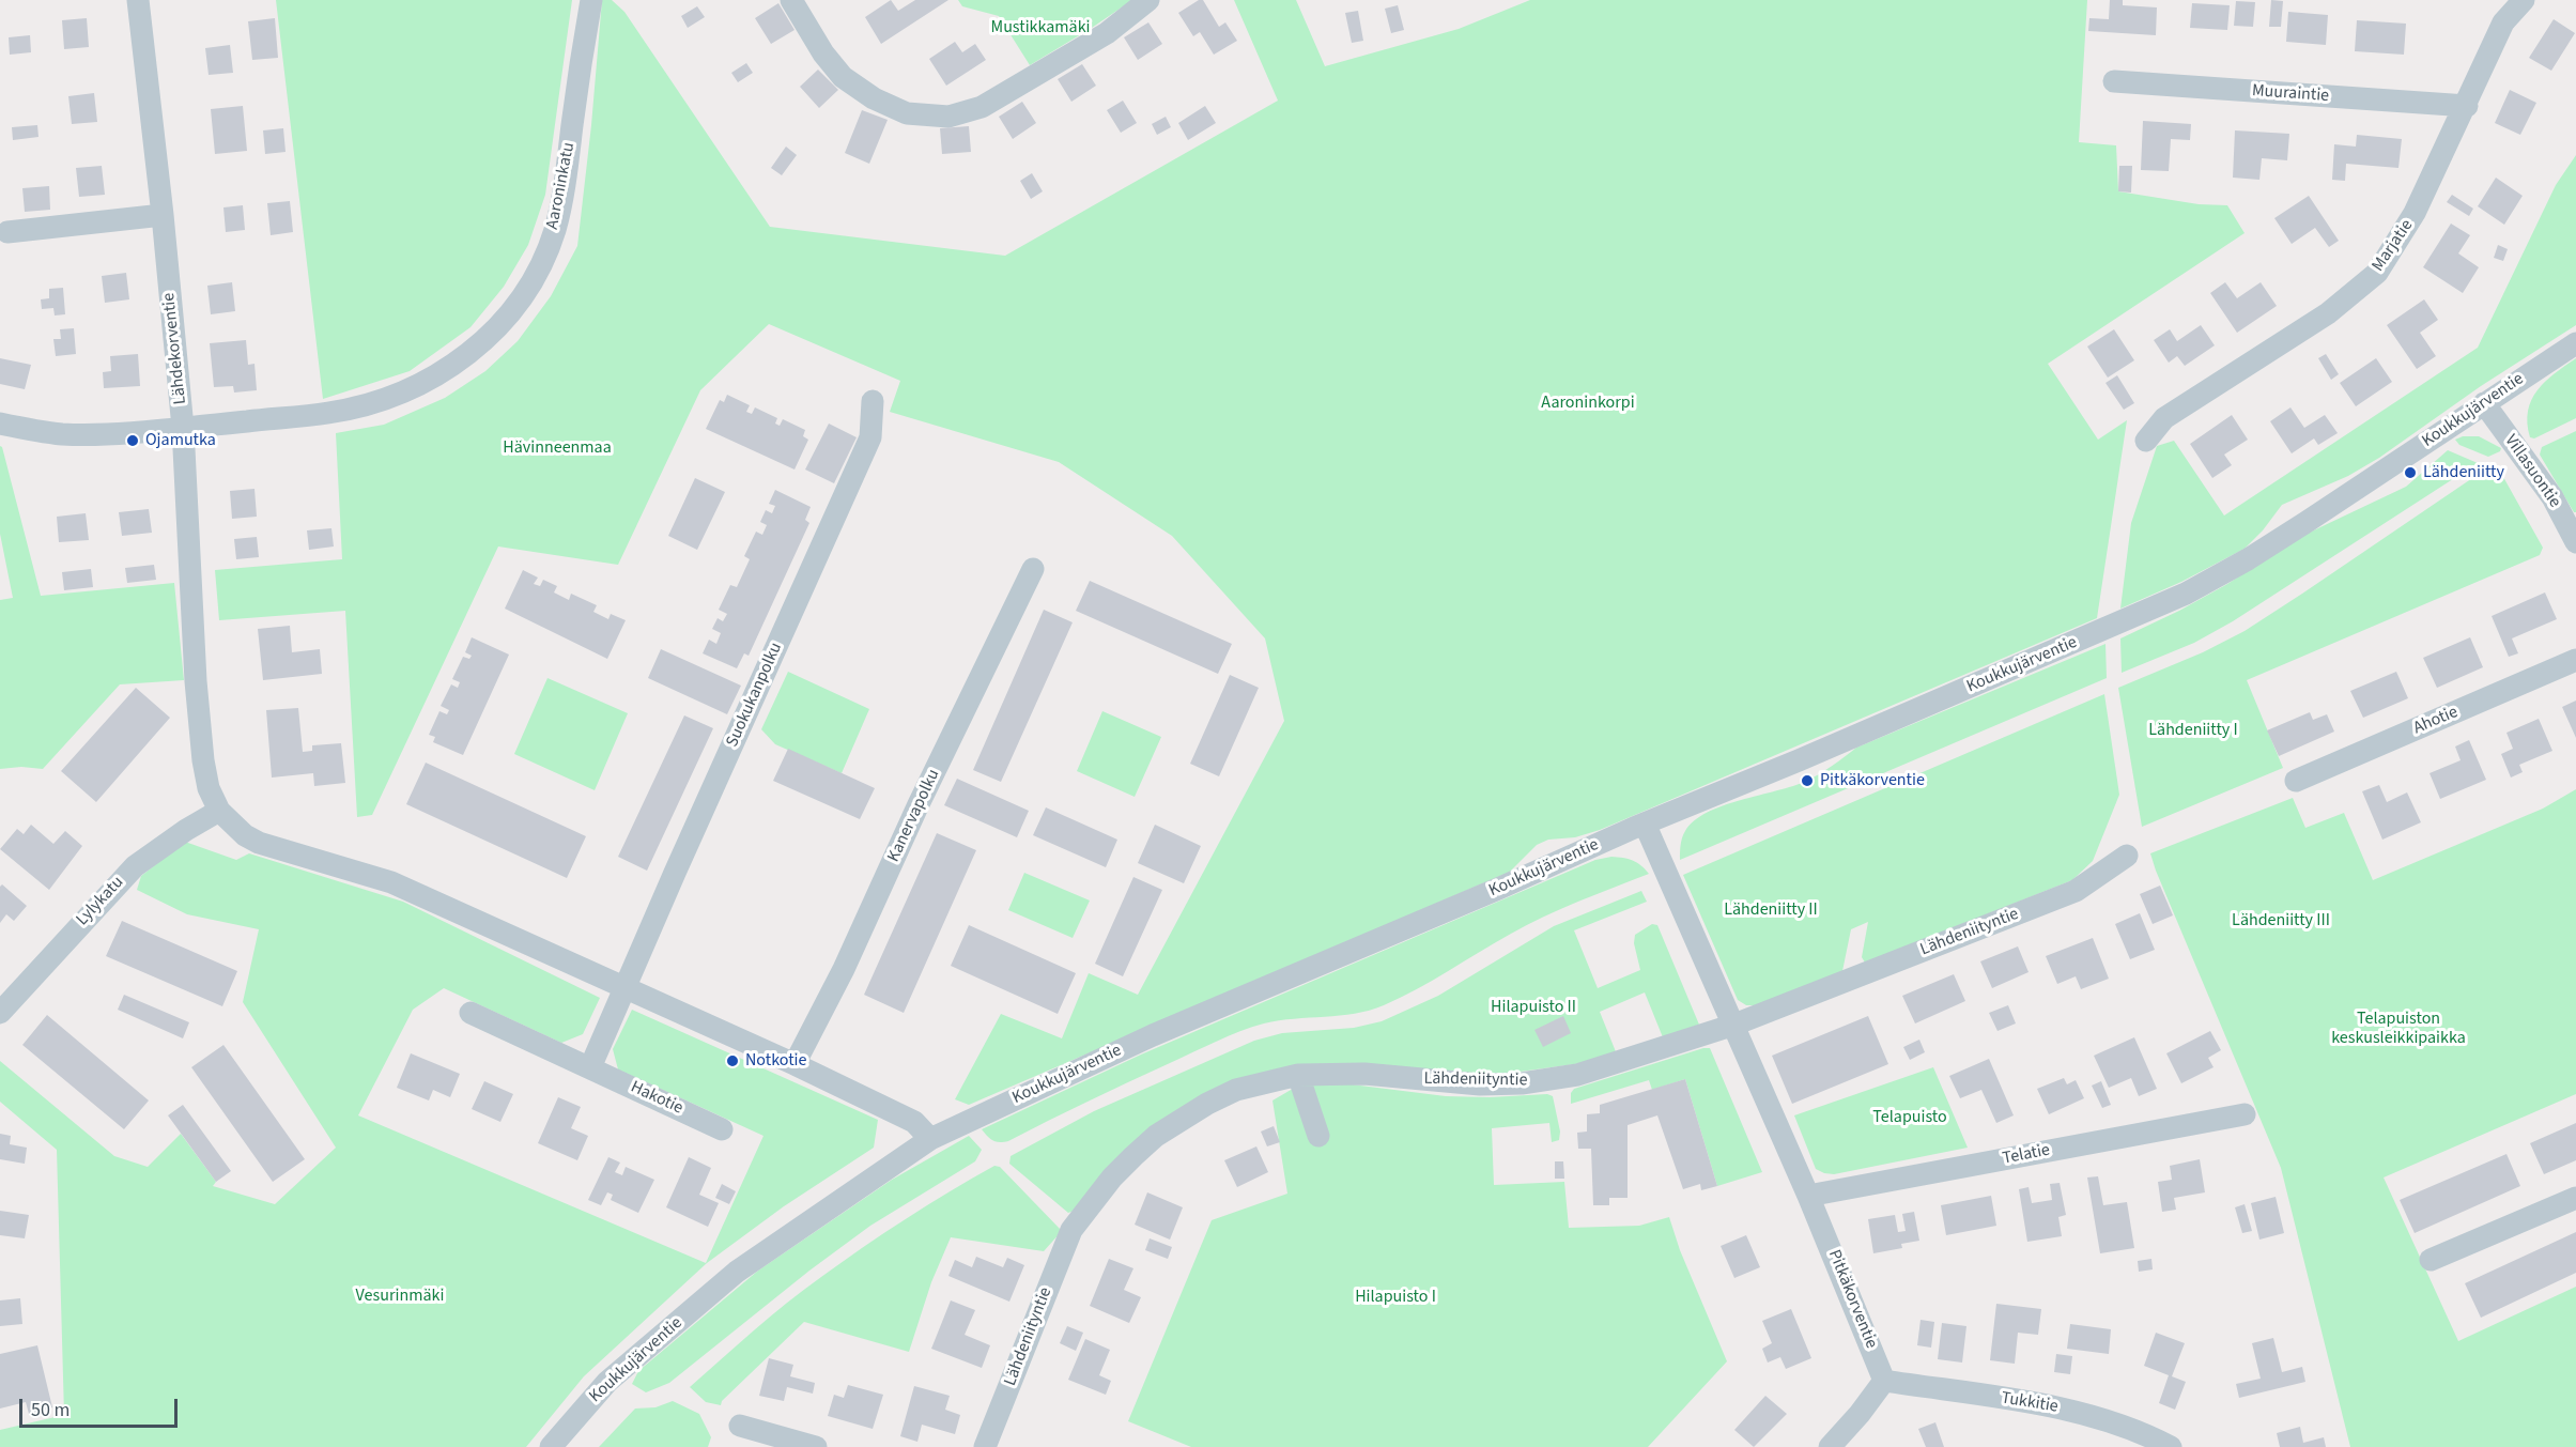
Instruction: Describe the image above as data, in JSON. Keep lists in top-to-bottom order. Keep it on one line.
{"streets":{"street":["Muuraintie","Aaroninkatu","Marjatie","Lähdekorventie","Koukkujärventie","Villasuontie","Suokukanpolku","Ahotie","Kanervapolku","Lylykatu","Lähdeniityntie","Hakotie","Telatie","Pitkäkorventie","Tukkitie"]},"crossings":[["Muuraintie","Marjatie"],["Aaroninkatu","Lähdekorventie"],["Lähdekorventie","Lylykatu"],["Koukkujärventie","Villasuontie"],["Koukkujärventie","Pitkäkorventie"],["Lähdeniityntie","Pitkäkorventie"],["Telatie","Pitkäkorventie"],["Pitkäkorventie","Tukkitie"]],"parks":["Mustikkamäki","Aaroninkorpi","Hävinneenmaa","Lähdeniitty I","Lähdeniitty II","Lähdeniitty III","Hilapuisto II","Telapuiston keskusleikkipaikka","Telapuisto","Vesurinmäki","Hilapuisto I"],"places":["Ojamutka","Lähdeniitty","Pitkäkorventie","Notkotie"],"scale_bar":"50 m"}
